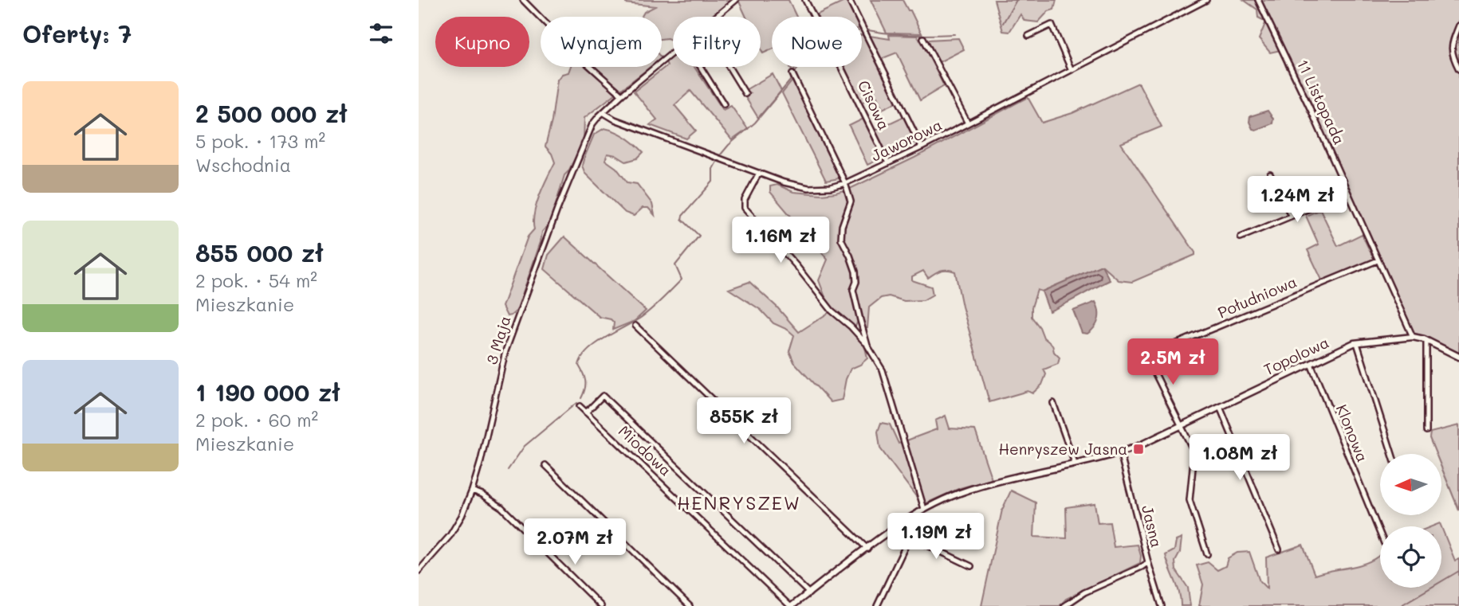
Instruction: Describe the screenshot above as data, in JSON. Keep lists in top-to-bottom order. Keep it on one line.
{"streets":{"street":["11 Listopada","Cisowa","Jaworowa","Południowa","3 Maja","Topolowa","Klonowa","Miodowa","Jasna"]},"crossings":[["11 Listopada","Południowa"],["11 Listopada","Topolowa"],["Cisowa","Jaworowa"],["Jaworowa","3 Maja"],["Południowa","Topolowa"],["Topolowa","Klonowa"],["Topolowa","Miodowa"],["Topolowa","Jasna"]],"districts":["HENRYSZEW"],"places":{"transit":["Henryszew Jasna"]},"north":"left","page":{"heading":"Oferty: 7","chip":["Kupno","Wynajem","Filtry","Nowe"],"list":[{"name":"2 500 000 zł","note":"5 pok. · 173 m² · Wschodnia"},{"name":"855 000 zł","note":"2 pok. · 54 m² · Mieszkanie"},{"name":"1 190 000 zł","note":"2 pok. · 60 m² · Mieszkanie"}],"price":["1.24M zł","1.16M zł","2.5M zł","855K zł","1.08M zł","1.19M zł","2.07M zł"]}}
